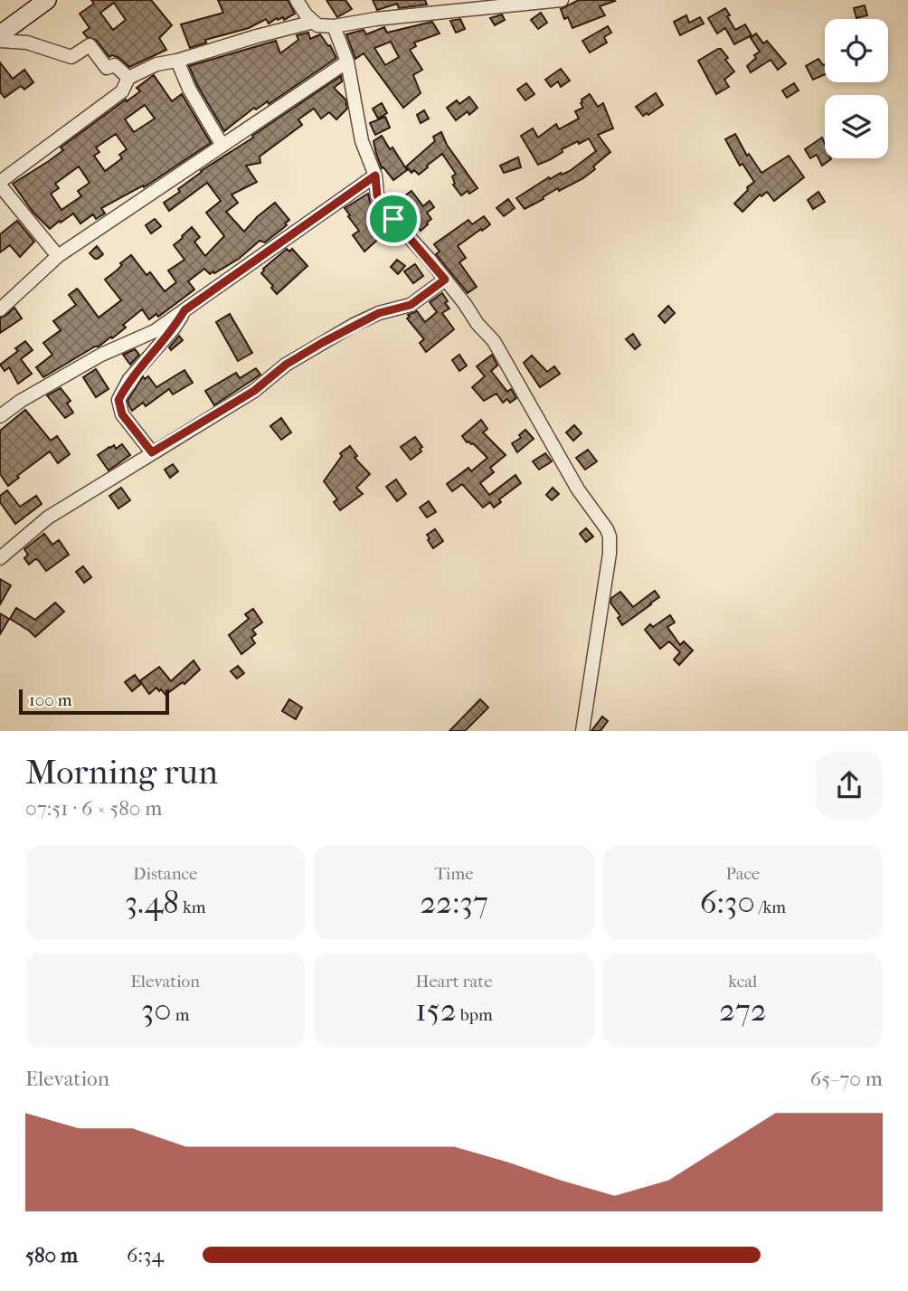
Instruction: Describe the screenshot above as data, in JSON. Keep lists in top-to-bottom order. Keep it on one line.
{"scale_bar":"100 m","page":{"scale":"100 m","heading":["Morning run","07:51 · 6 × 580 m"],"stats":[["Distance","3.48 km"],["Time","22:37"],["Pace","6:30 /km"],["Elevation","30 m"],["Heart rate","152 bpm"],["kcal","272"]],"chart":["Elevation","65–70 m"],"list":[{"name":"580 m","note":"6:34"}]}}
